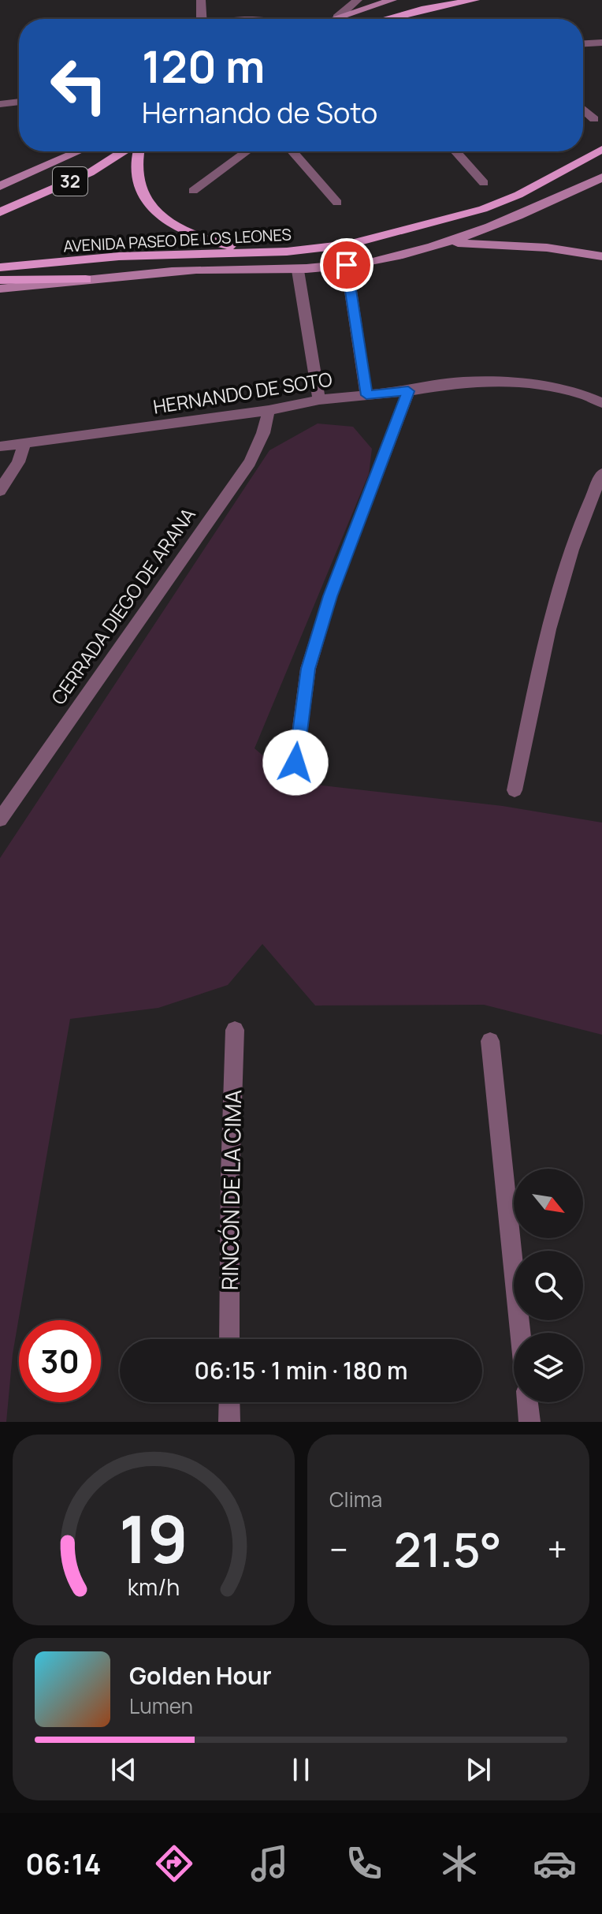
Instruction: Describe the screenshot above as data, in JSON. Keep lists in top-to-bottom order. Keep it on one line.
{"streets":{"main road":["32","AVENIDA PASEO DE LOS LEONES"],"street":["HERNANDO DE SOTO","CERRADA DIEGO DE ARANA","RINCÓN DE LA CIMA"]},"crossings":[["HERNANDO DE SOTO","CERRADA DIEGO DE ARANA"]],"north":"bottom right","page":{"turn":["120 m","Hernando de Soto"],"limit":"30","trip":"06:15 · 1 min · 180 m","tile":"Clima","heat":["−","21.5°","+"],"song":["Golden Hour","Lumen"],"tabs":"06:14","gauge":["19","km/h"]}}
